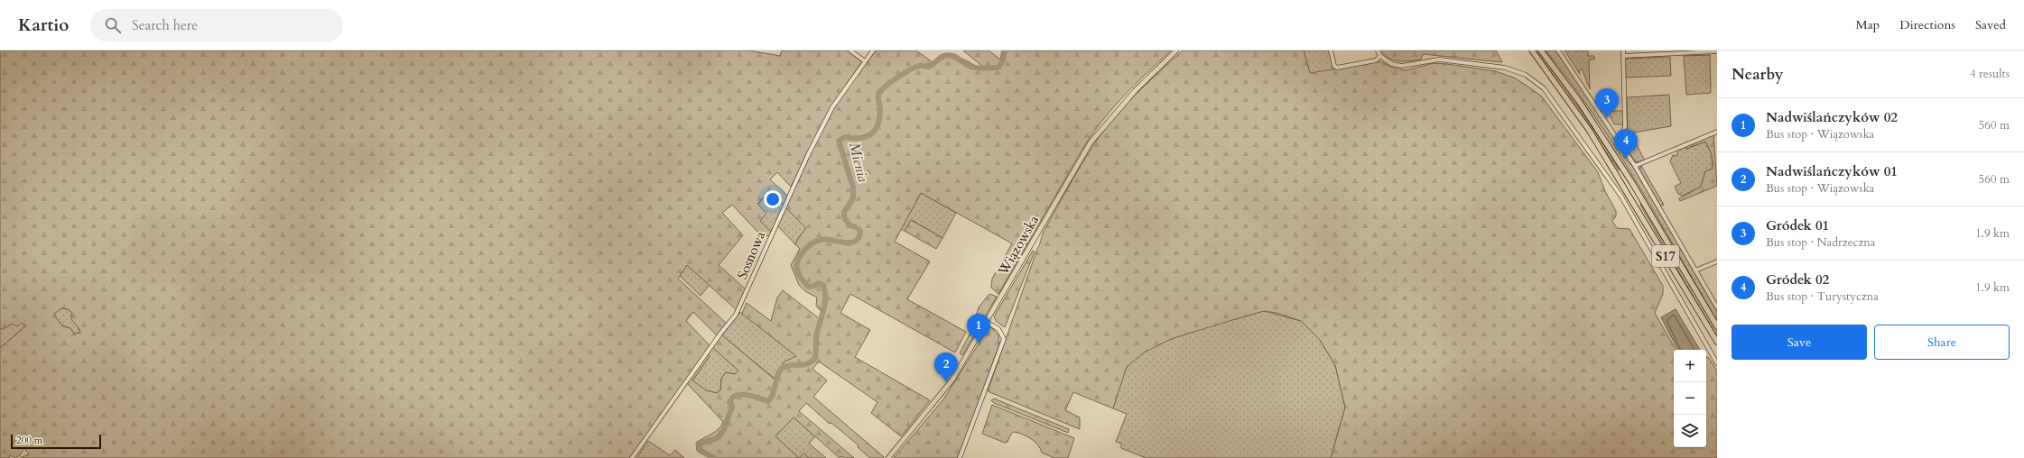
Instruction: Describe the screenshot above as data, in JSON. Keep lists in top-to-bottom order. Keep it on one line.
{"streets":{"highway":["S17"],"main road":["Wiązowska"],"street":["Sosnowa"]},"water":["Mienia"],"scale_bar":"200 m","page":{"header":"Kartio","search":"Search here","nav":["Map","Directions","Saved"],"heading":["Nearby","4 results"],"pins":["3","4","1","2"],"list":[{"mark":"1","name":"Nadwiślańczyków 02","note":"Bus stop · Wiązowska","value":"560 m"},{"mark":"2","name":"Nadwiślańczyków 01","note":"Bus stop · Wiązowska","value":"560 m"},{"mark":"3","name":"Gródek 01","note":"Bus stop · Nadrzeczna","value":"1.9 km"},{"mark":"4","name":"Gródek 02","note":"Bus stop · Turystyczna","value":"1.9 km"}],"buttons":["Save","Share"],"map_buttons":["+","−"],"scale":"200 m"}}
